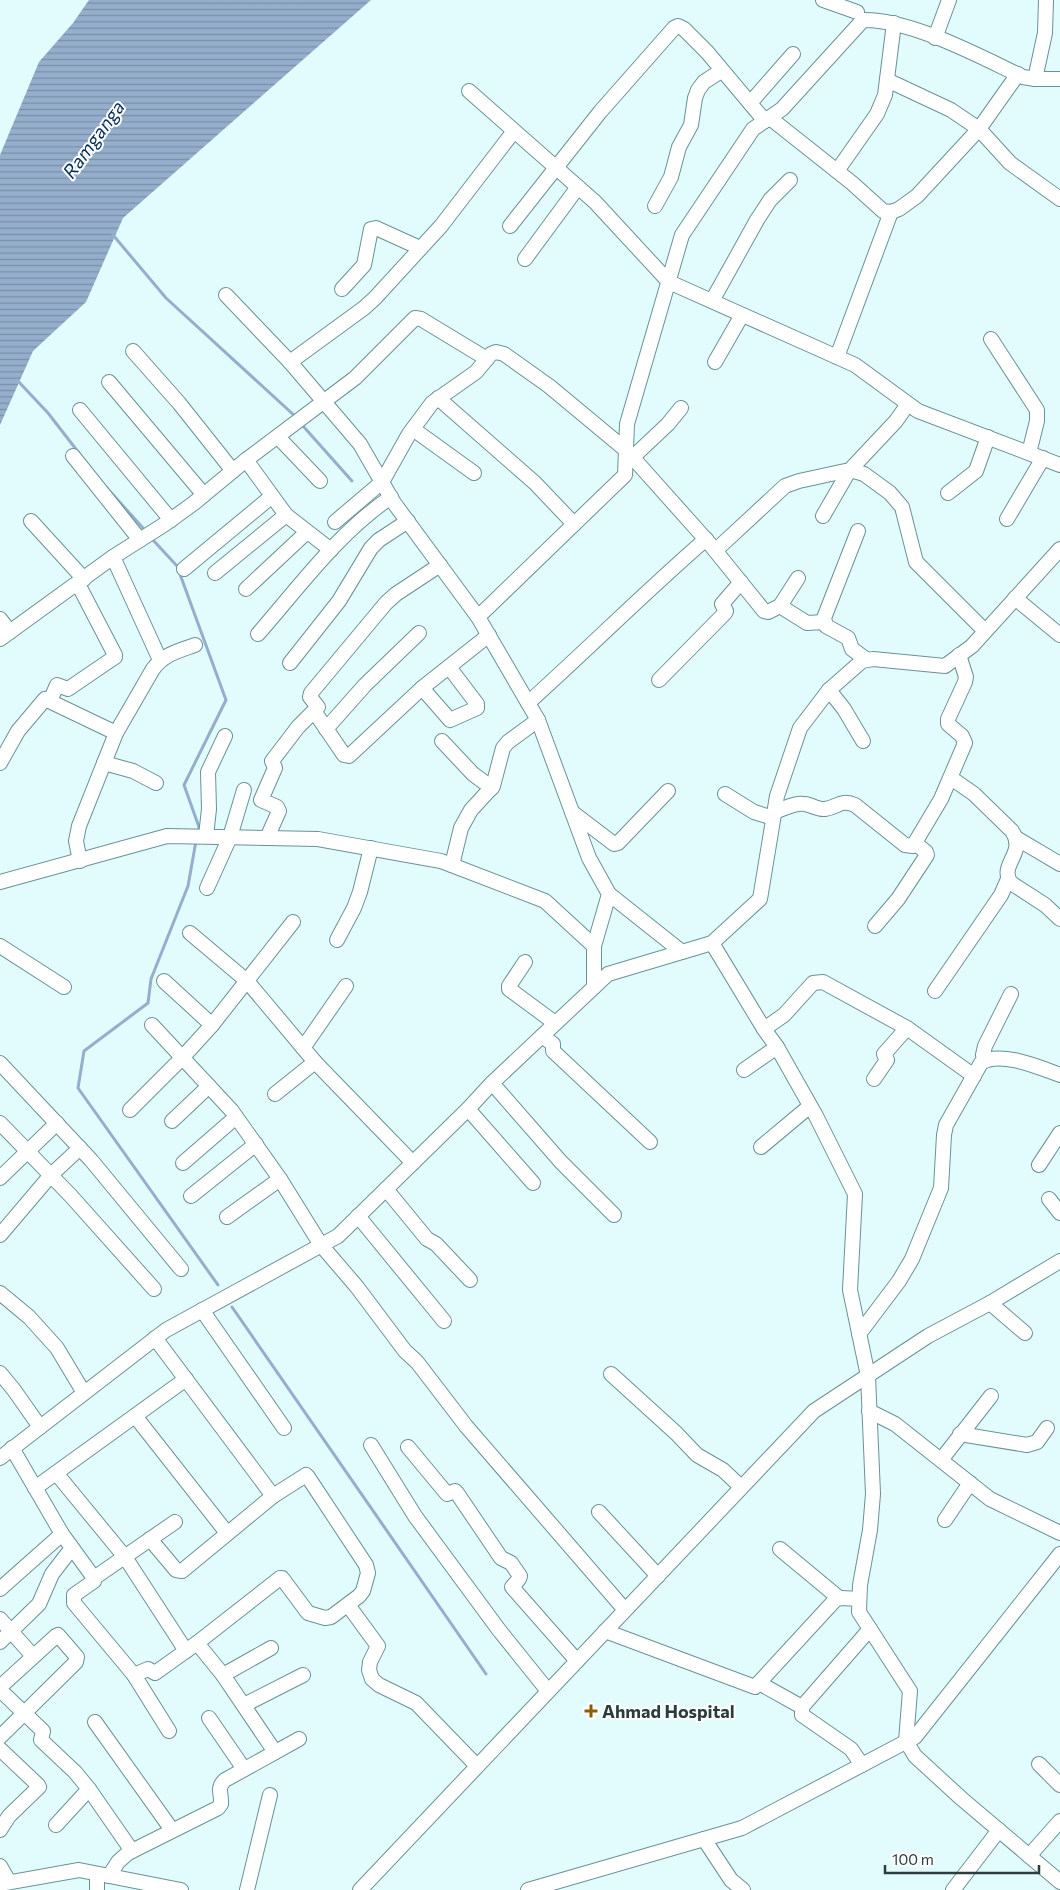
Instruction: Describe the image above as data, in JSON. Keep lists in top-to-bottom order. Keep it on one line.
{"water":["Ramganga"],"places":{"health":["Ahmad Hospital"]},"scale_bar":"100 m"}
